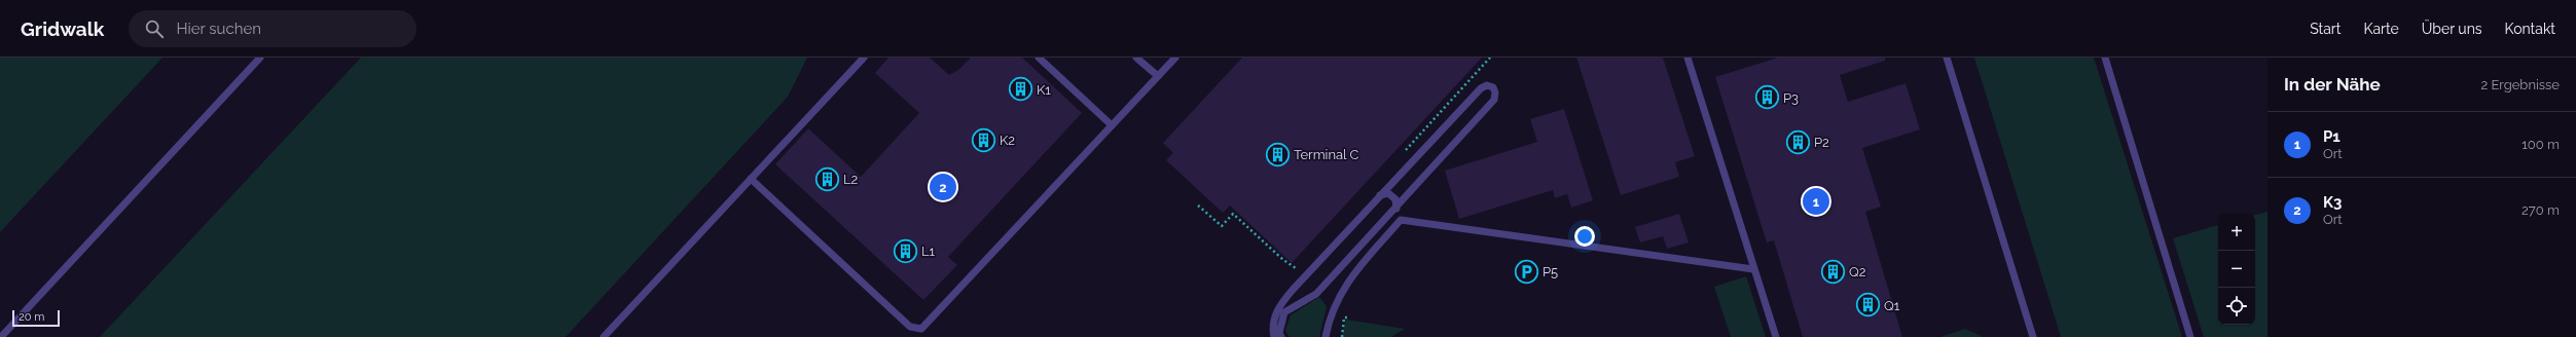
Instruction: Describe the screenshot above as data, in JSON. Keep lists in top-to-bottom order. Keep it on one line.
{"places":{"building":["K1","P3","K2","P2","Terminal C","L2","L1","Q2","Q1"],"parking":["P5"]},"scale_bar":"20 m","page":{"header":"Gridwalk","search":"Hier suchen","nav":["Start","Karte","Über uns","Kontakt"],"heading":["In der Nähe","2 Ergebnisse"],"list":[{"mark":"1","name":"P1","note":"Ort","value":"100 m"},{"mark":"2","name":"K3","note":"Ort","value":"270 m"}],"pins":["2","1"],"map_buttons":["+","−"],"scale":"20 m"}}
